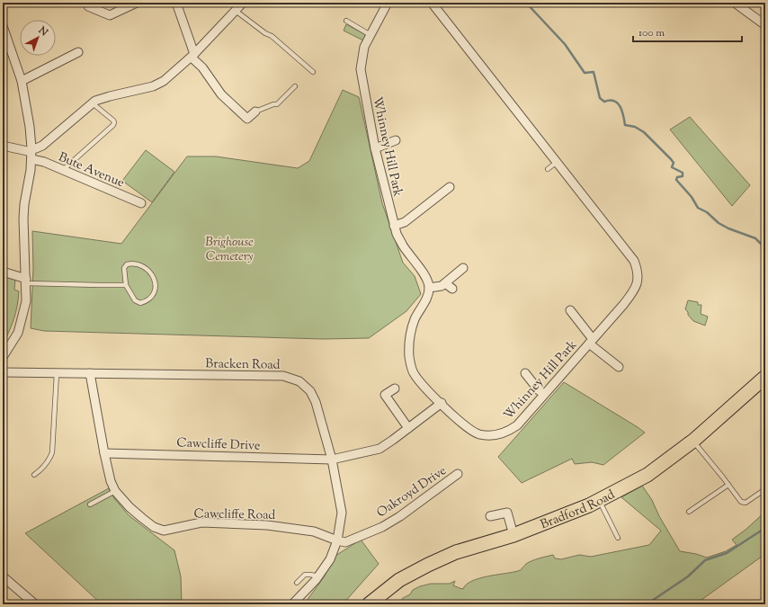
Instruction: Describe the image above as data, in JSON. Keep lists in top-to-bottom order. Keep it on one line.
{"streets":{"main road":["Bradford Road"],"street":["Whinney Hill Park","Bute Avenue","Bracken Road","Cawcliffe Drive","Oakroyd Drive","Cawcliffe Road"]},"crossings":[["Whinney Hill Park","Cawcliffe Drive"],["Bracken Road","Cawcliffe Drive"],["Bracken Road","Oakroyd Drive"],["Bracken Road","Cawcliffe Road"],["Cawcliffe Drive","Cawcliffe Road"],["Oakroyd Drive","Cawcliffe Road"]],"parks":["Brighouse Cemetery"],"scale_bar":"100 m","north":"top right"}
